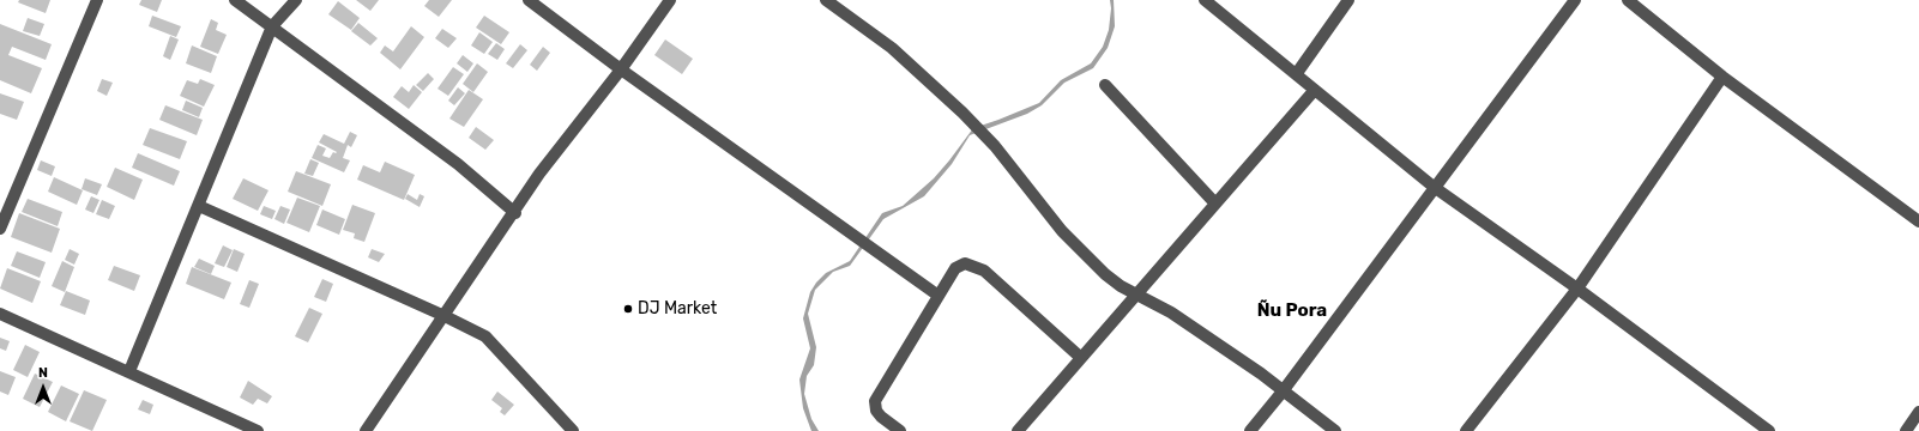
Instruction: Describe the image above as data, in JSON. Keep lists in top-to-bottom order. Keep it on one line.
{"districts":["Ñu Pora"],"places":["DJ Market"],"north":"top"}
